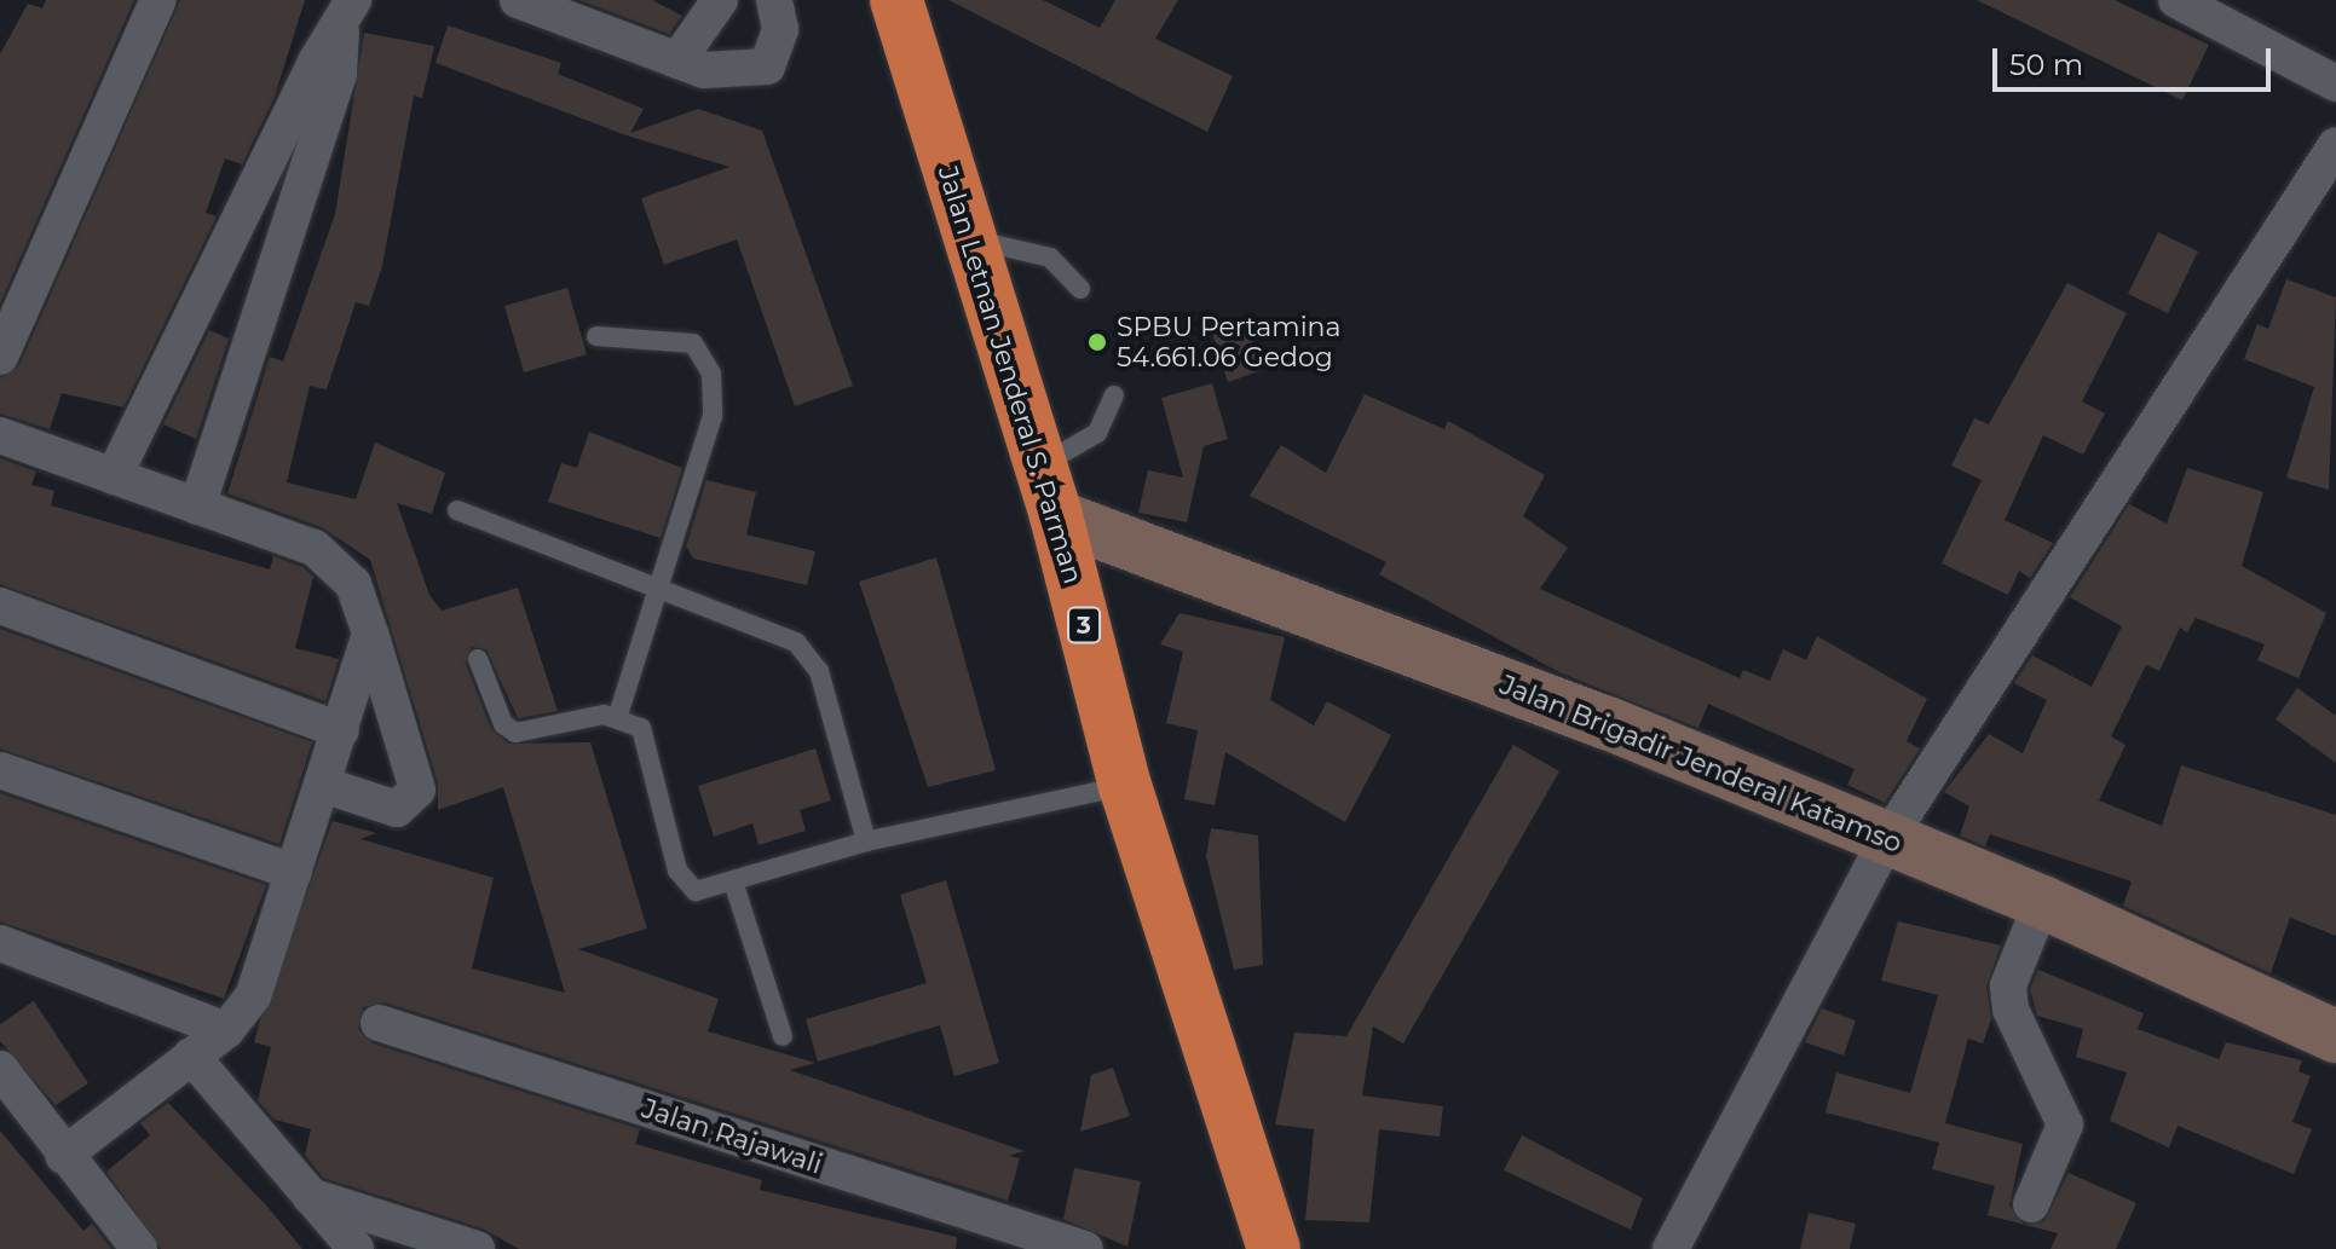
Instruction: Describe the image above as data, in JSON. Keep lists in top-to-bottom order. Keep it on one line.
{"streets":{"highway":["Jalan Letnan Jenderal S. Parman","3"],"street":["Jalan Brigadir Jenderal Katamso","Jalan Rajawali"]},"crossings":[["Jalan Letnan Jenderal S. Parman","Jalan Brigadir Jenderal Katamso"]],"places":["SPBU Pertamina 54.661.06 Gedog"],"scale_bar":"50 m"}
